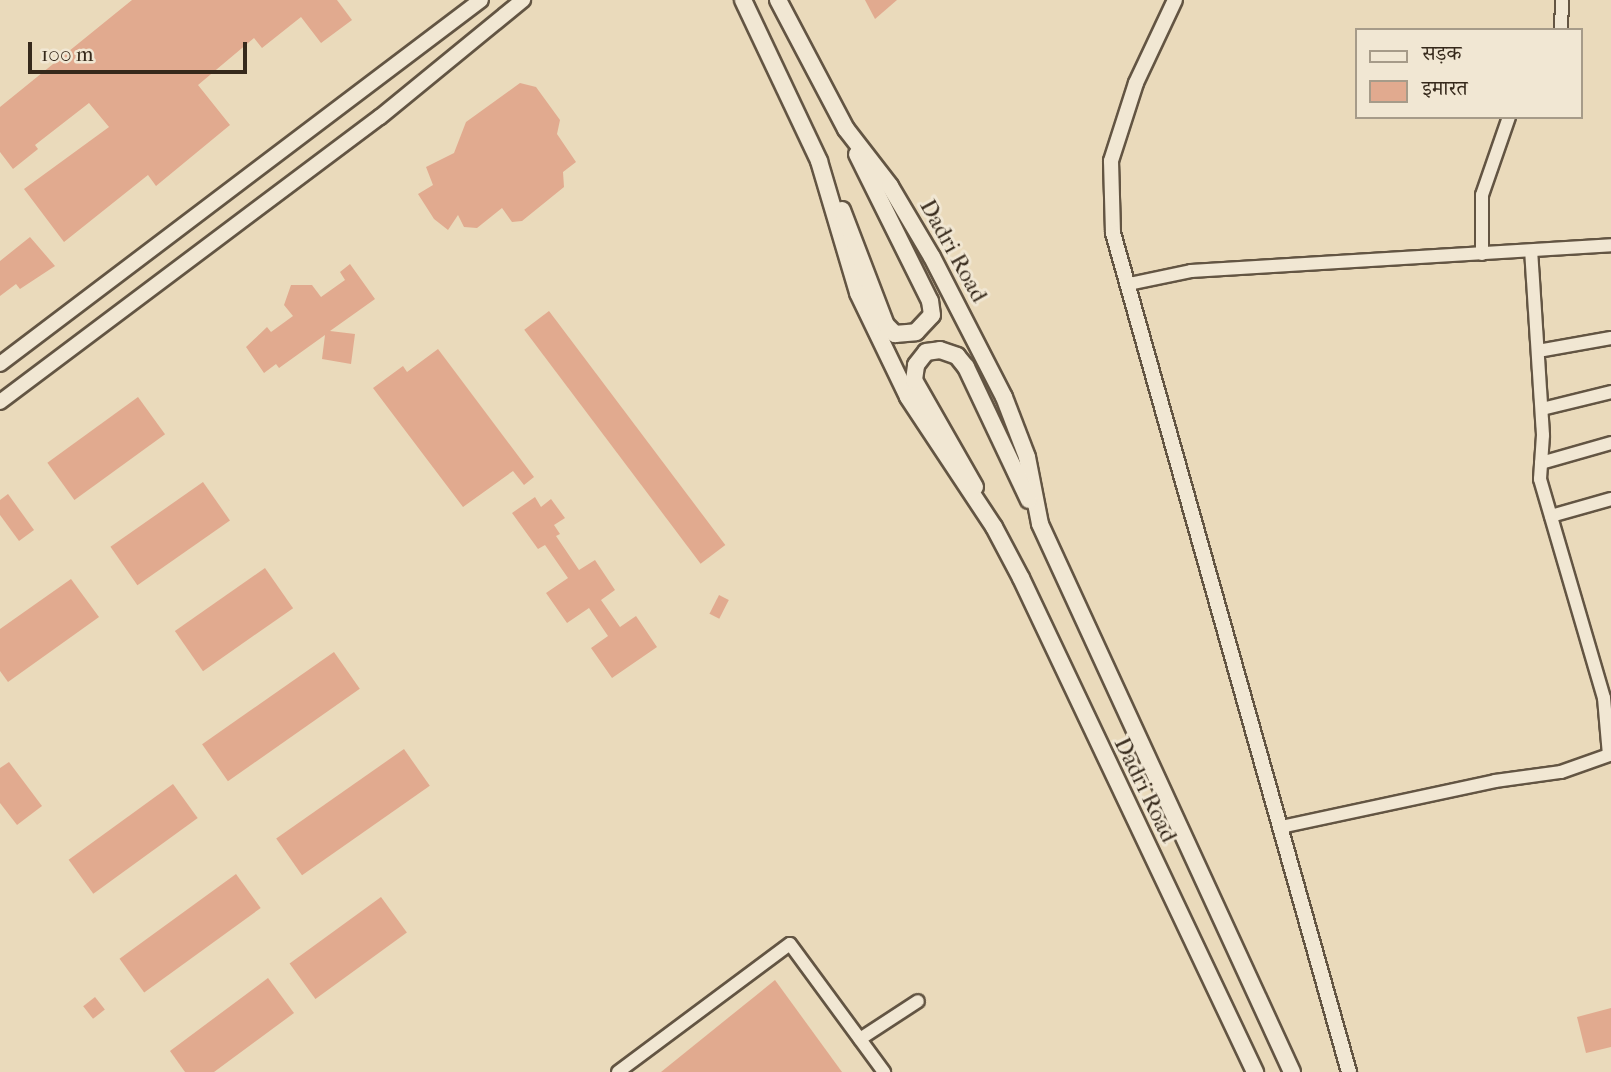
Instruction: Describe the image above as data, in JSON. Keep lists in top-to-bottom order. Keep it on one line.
{"streets":{"main road":["Dadri Road"]},"legend":["सड़क","इमारत"],"scale_bar":"100 m"}
